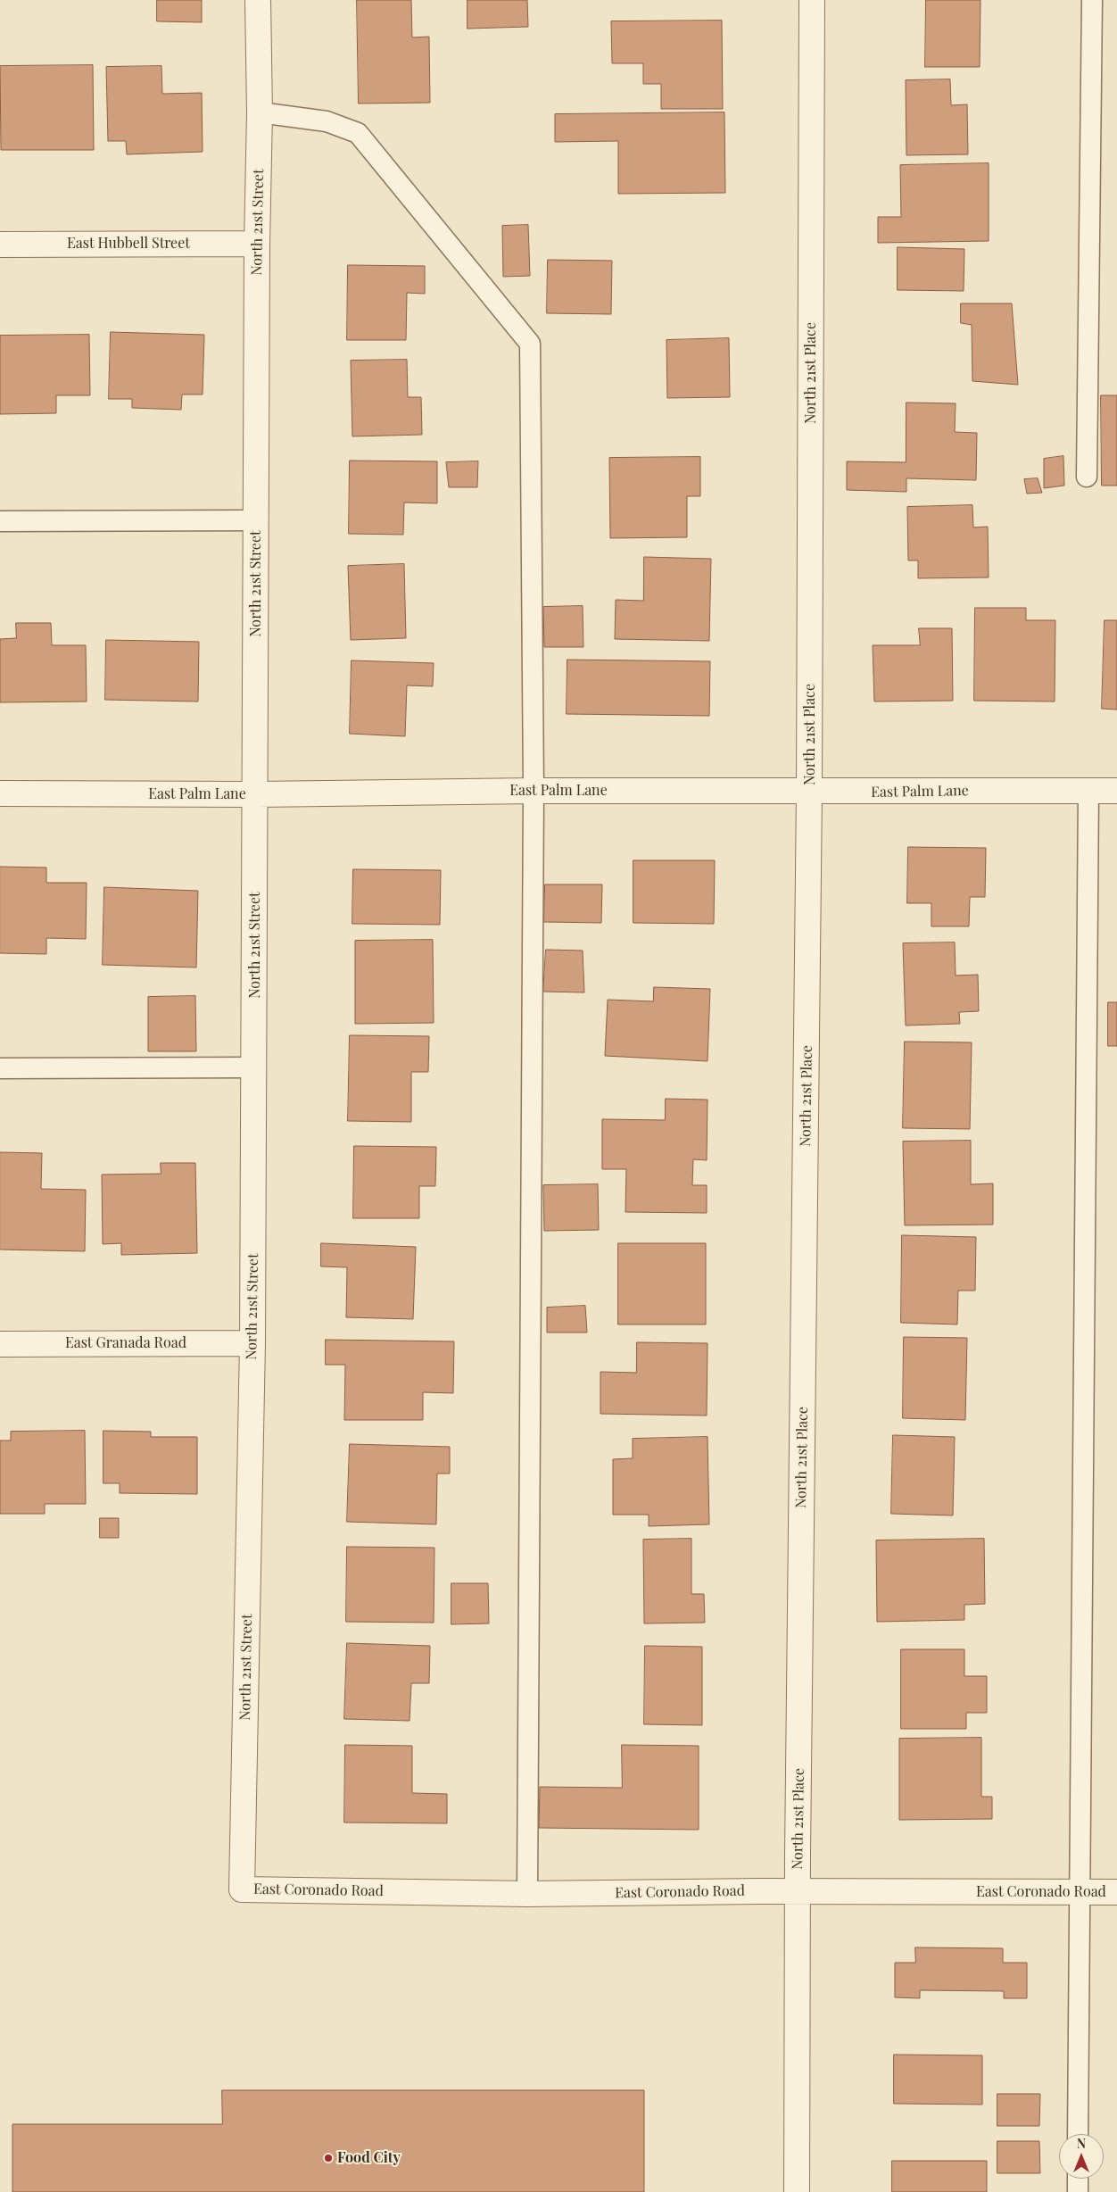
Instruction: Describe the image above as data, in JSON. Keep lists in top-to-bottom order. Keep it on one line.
{"streets":{"street":["North 21st Street","East Hubbell Street","North 21st Place","East Palm Lane","East Granada Road","East Coronado Road"]},"crossings":[["North 21st Street","East Hubbell Street"],["North 21st Street","East Palm Lane"],["North 21st Street","East Granada Road"],["North 21st Street","East Coronado Road"],["North 21st Place","East Palm Lane"],["North 21st Place","East Coronado Road"]],"places":["Food City"],"north":"top"}
